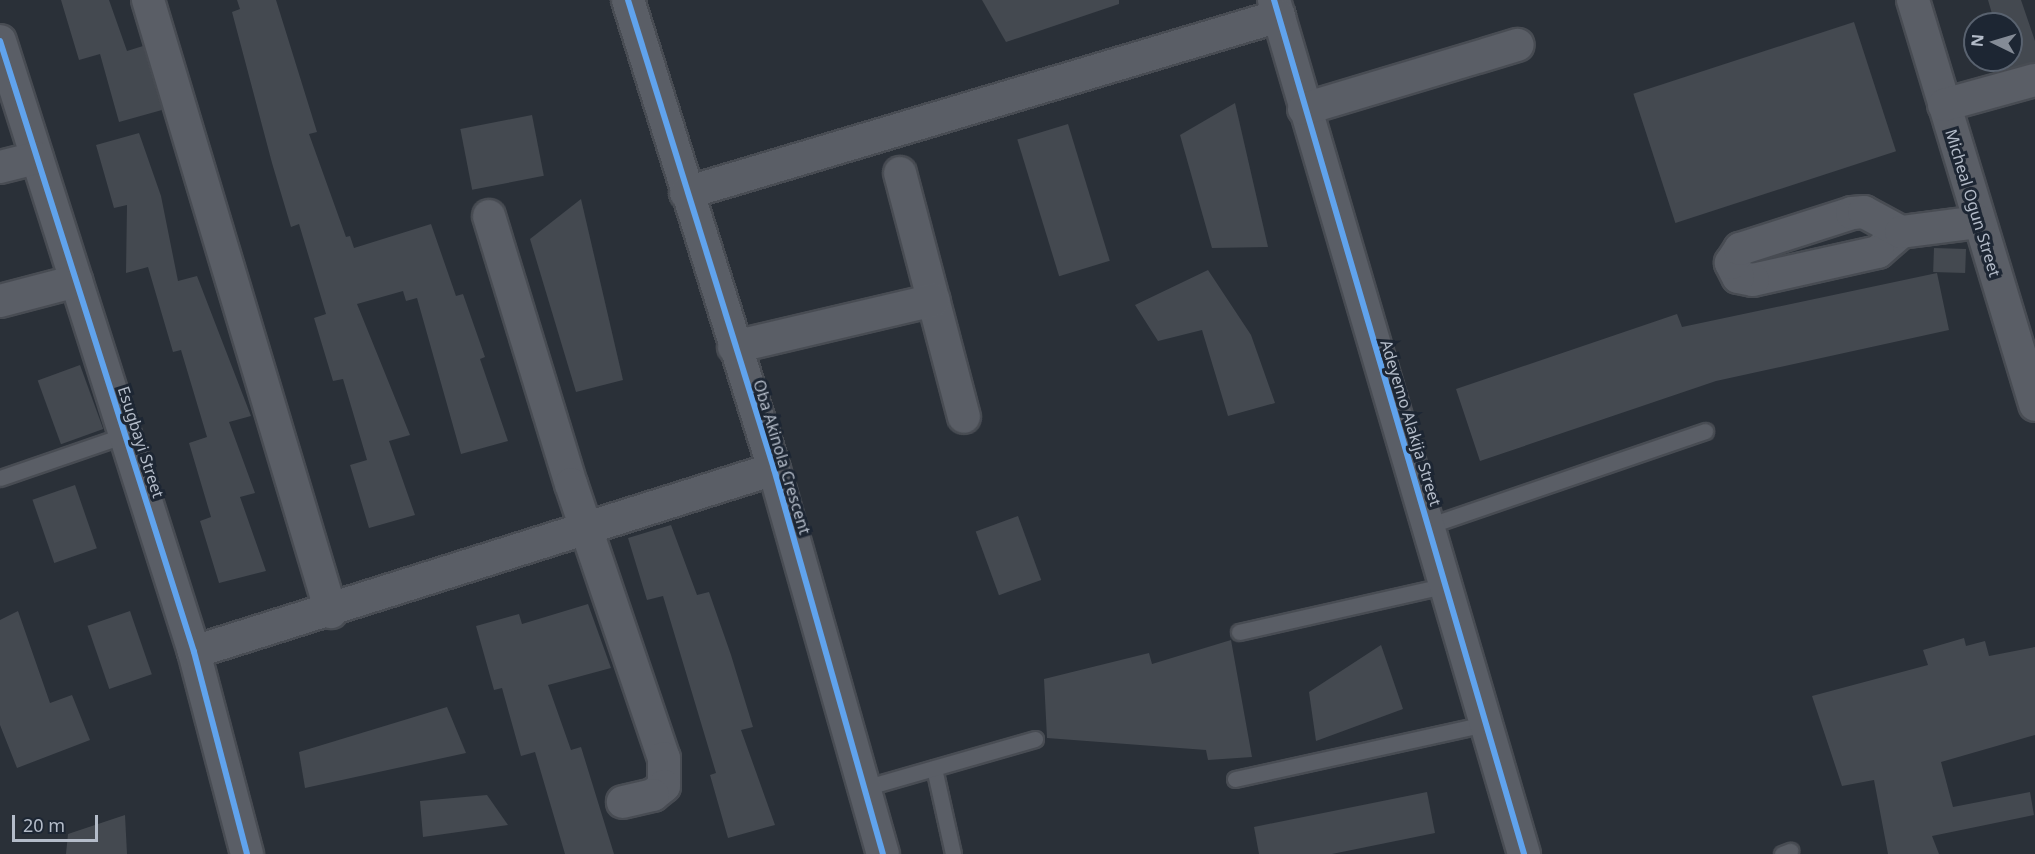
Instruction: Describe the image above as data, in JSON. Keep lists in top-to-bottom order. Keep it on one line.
{"streets":{"street":["Micheal Ogun Street","Adeyemo Alakija Street","Esugbayi Street","Oba Akinola Crescent"]},"scale_bar":"20 m","north":"left"}
